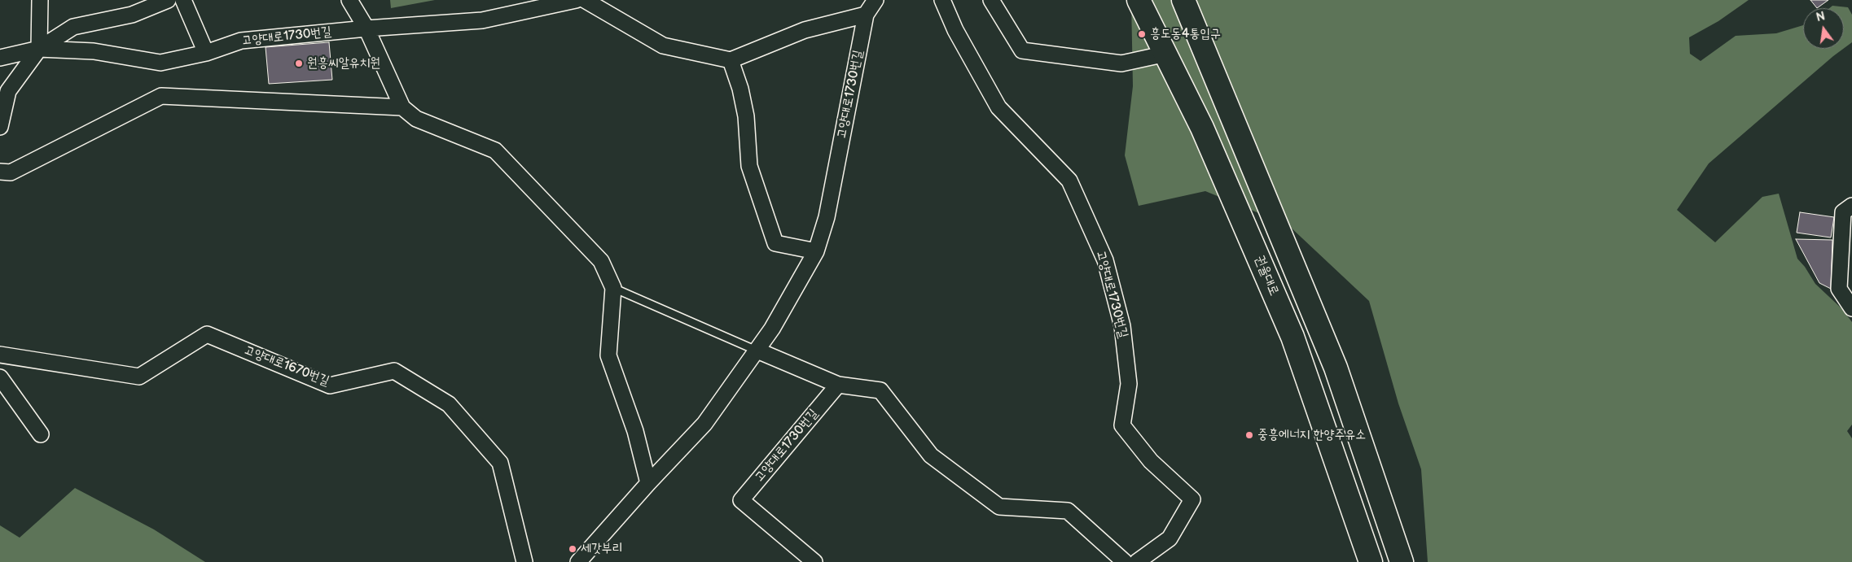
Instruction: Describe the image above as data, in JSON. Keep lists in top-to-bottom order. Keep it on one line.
{"streets":{"main road":["권율대로"],"street":["고양대로1730번길","고양대로1670번길"]},"places":["흥도동4통입구","원흥씨알유치원","중흥에너지 한양주유소","세갓부리"],"north":"top"}
